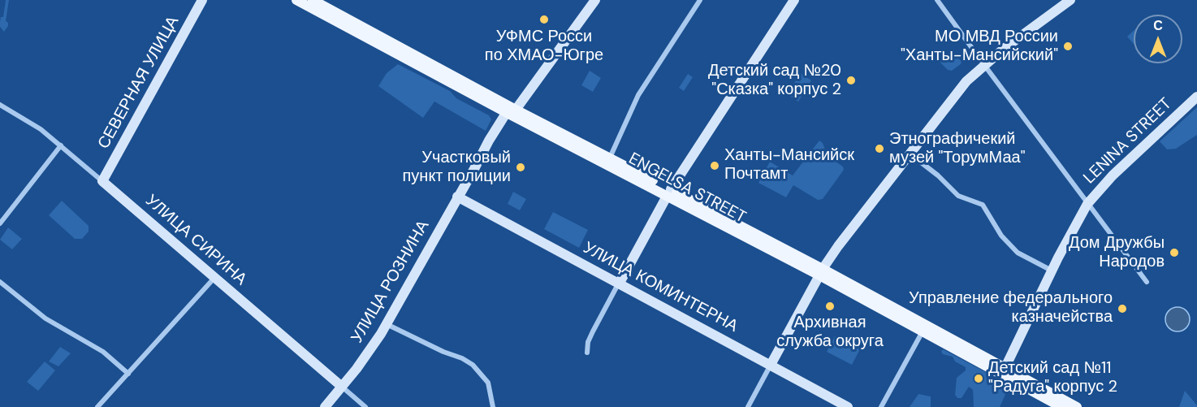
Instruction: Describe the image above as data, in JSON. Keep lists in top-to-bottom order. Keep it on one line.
{"streets":{"main road":["ENGELSA STREET"],"street":["СЕВЕРНАЯ УЛИЦА","LENINA STREET","УЛИЦА СИРИНА","УЛИЦА РОЗНИНА","УЛИЦА КОМИНТЕРНА"]},"crossings":[["СЕВЕРНАЯ УЛИЦА","УЛИЦА СИРИНА"],["LENINA STREET","ENGELSA STREET"],["ENGELSA STREET","УЛИЦА РОЗНИНА"],["УЛИЦА СИРИНА","УЛИЦА РОЗНИНА"],["УЛИЦА РОЗНИНА","УЛИЦА КОМИНТЕРНА"]],"places":["УФМС Росси по ХМАО-Югре","МО МВД России \"Ханты-Мансийский\"","Детский сад №20 \"Сказка\" корпус 2","Этнографичекий музей \"ТорумМаа\"","Ханты-Мансийск Почтамт","Участковый пункт полиции","Дом Дружбы Народов","Архивная служба округа","Управление федерального казначейства","Детский сад №11 \"Радуга\" корпус 2"],"north":"top"}
